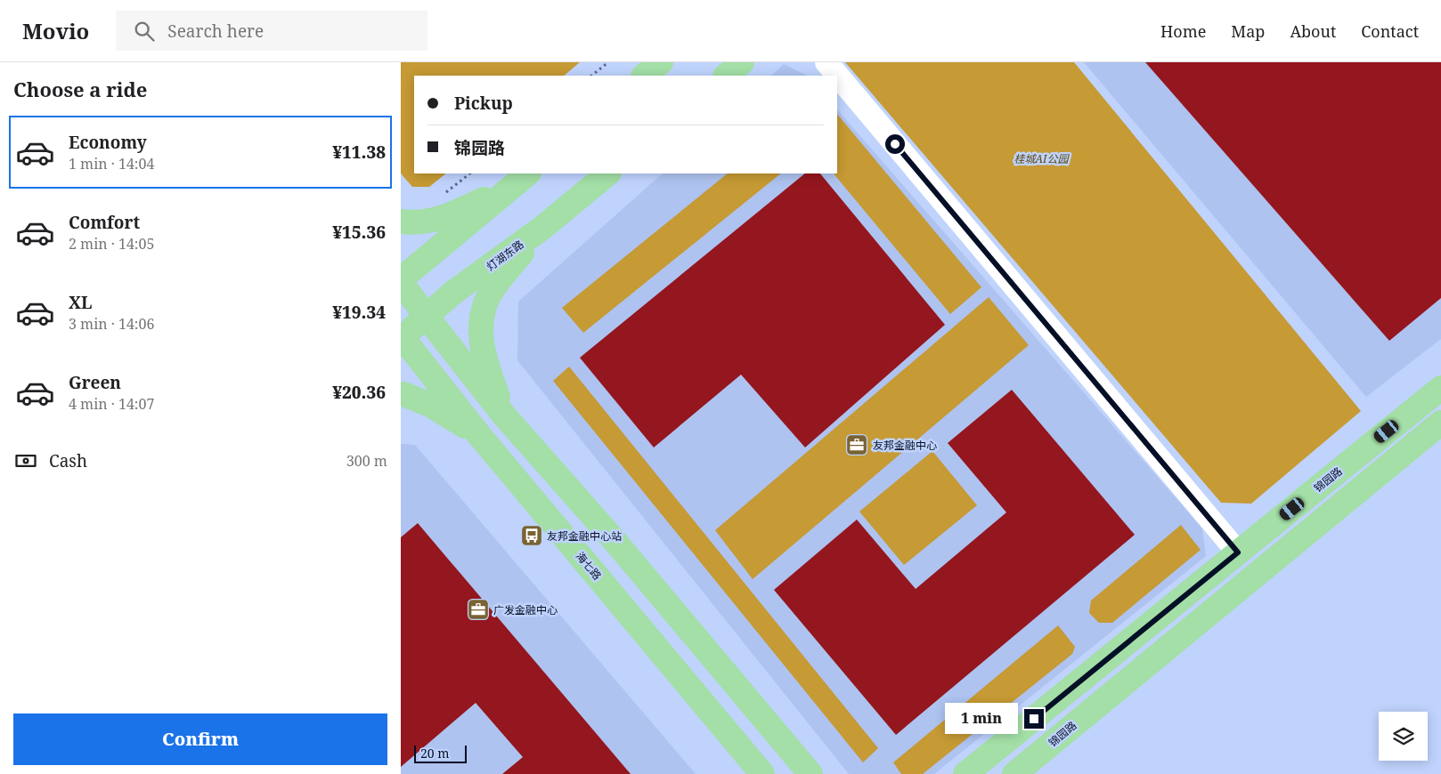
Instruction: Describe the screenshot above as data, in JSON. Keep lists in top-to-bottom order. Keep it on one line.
{"streets":{"main road":["灯湖东路","锦园路","海七路"]},"crossings":[["灯湖东路","海七路"]],"parks":["桂城AI公园"],"places":{"office":["友邦金融中心","广发金融中心"],"bus stop":["友邦金融中心站"]},"scale_bar":"20 m","page":{"header":"Movio","search":"Search here","nav":["Home","Map","About","Contact"],"heading":"Choose a ride","banner":["Pickup","锦园路"],"list":[{"name":"Economy","note":"1 min · 14:04","value":"¥11.38"},{"name":"Comfort","note":"2 min · 14:05","value":"¥15.36"},{"name":"XL","note":"3 min · 14:06","value":"¥19.34"},{"name":"Green","note":"4 min · 14:07","value":"¥20.36"}],"pay":["Cash","300 m"],"bubble":"1 min","buttons":"Confirm","scale":"20 m"}}
